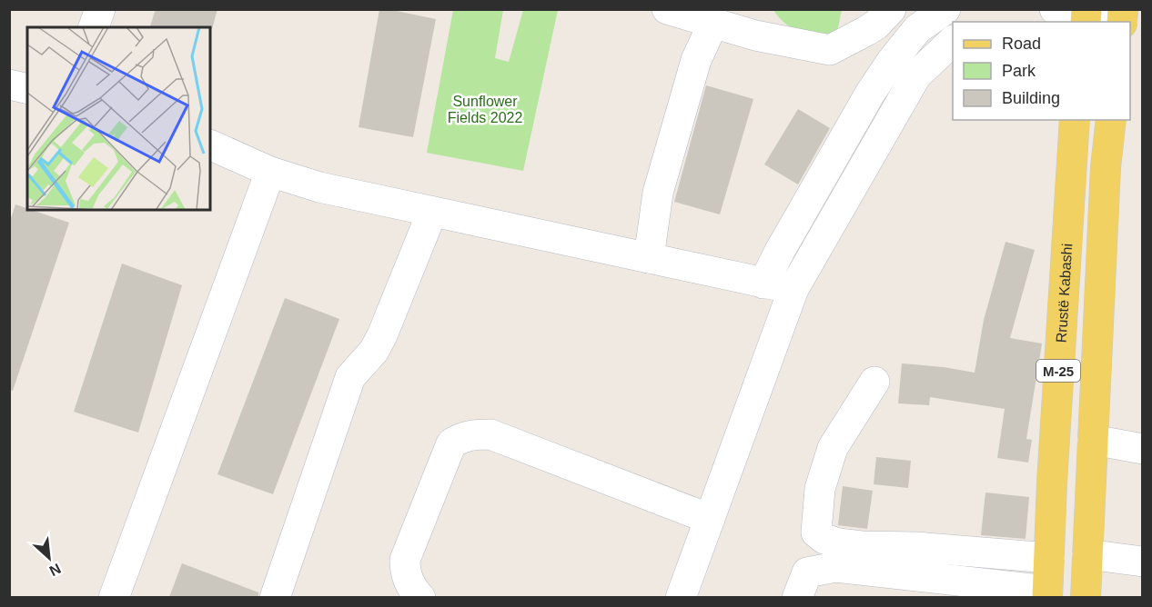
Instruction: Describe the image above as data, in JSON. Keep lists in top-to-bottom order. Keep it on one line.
{"streets":{"main road":["Rrustë Kabashi","M-25"]},"parks":["Sunflower Fields 2022"],"legend":["Road","Park","Building"],"north":"bottom right"}
